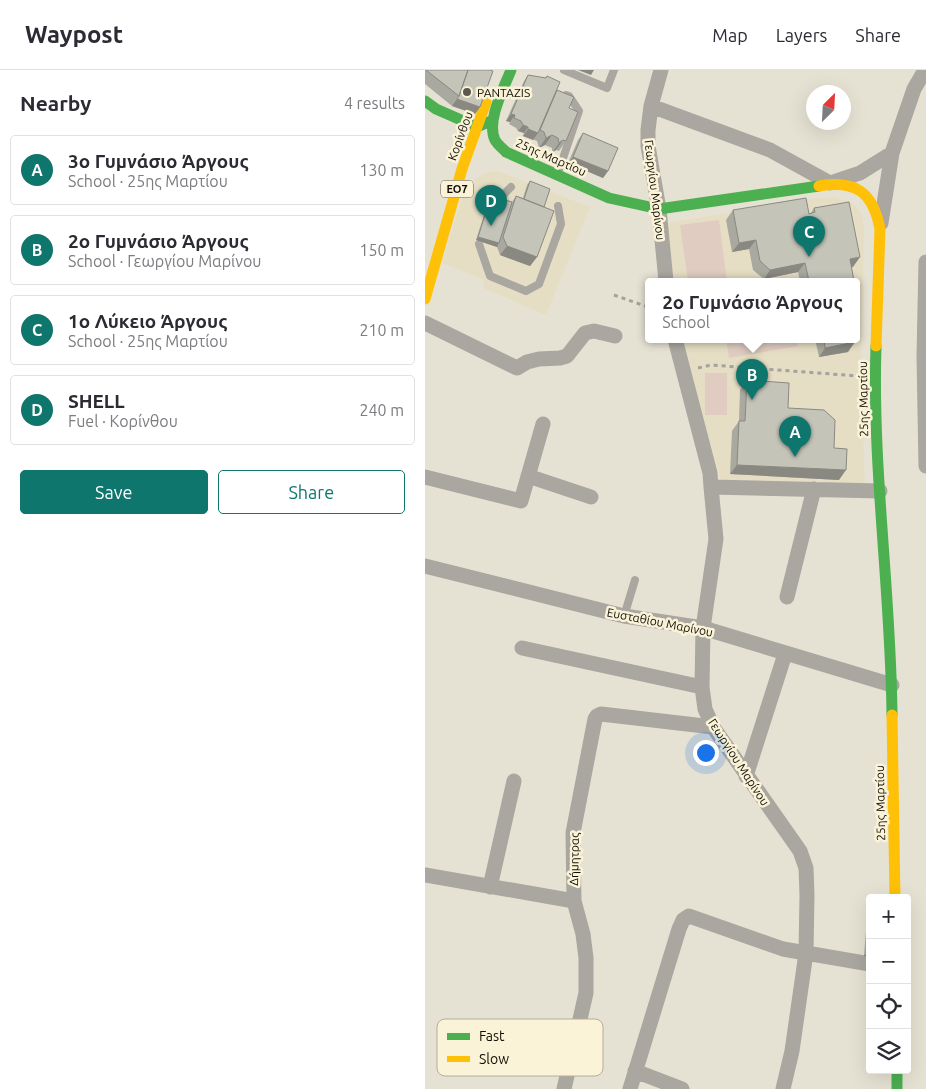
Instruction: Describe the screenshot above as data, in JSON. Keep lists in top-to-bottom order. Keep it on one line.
{"streets":{"main road":["Κορίνθου","25ης Μαρτίου","ΕΟ7"],"street":["Γεωργίου Μαρίνου","Ευσταθίου Μαρίνου","Δήμητρας"]},"crossings":[["Κορίνθου","25ης Μαρτίου"],["25ης Μαρτίου","Γεωργίου Μαρίνου"],["25ης Μαρτίου","Ευσταθίου Μαρίνου"],["Γεωργίου Μαρίνου","Ευσταθίου Μαρίνου"],["Γεωργίου Μαρίνου","Δήμητρας"]],"places":["PANTAZIS"],"legend":["Fast","Slow"],"north":"top right","page":{"header":"Waypost","nav":["Map","Layers","Share"],"heading":["Nearby","4 results"],"list":[{"mark":"A","name":"3ο Γυμνάσιο Άργους","note":"School · 25ης Μαρτίου","value":"130 m"},{"mark":"B","name":"2ο Γυμνάσιο Άργους","note":"School · Γεωργίου Μαρίνου","value":"150 m"},{"mark":"C","name":"1ο Λύκειο Άργους","note":"School · 25ης Μαρτίου","value":"210 m"},{"mark":"D","name":"SHELL","note":"Fuel · Κορίνθου","value":"240 m"}],"pins":["D","C","B","A"],"popup":["2ο Γυμνάσιο Άργους","School"],"buttons":["Save","Share"],"map_buttons":["+","−"]}}
